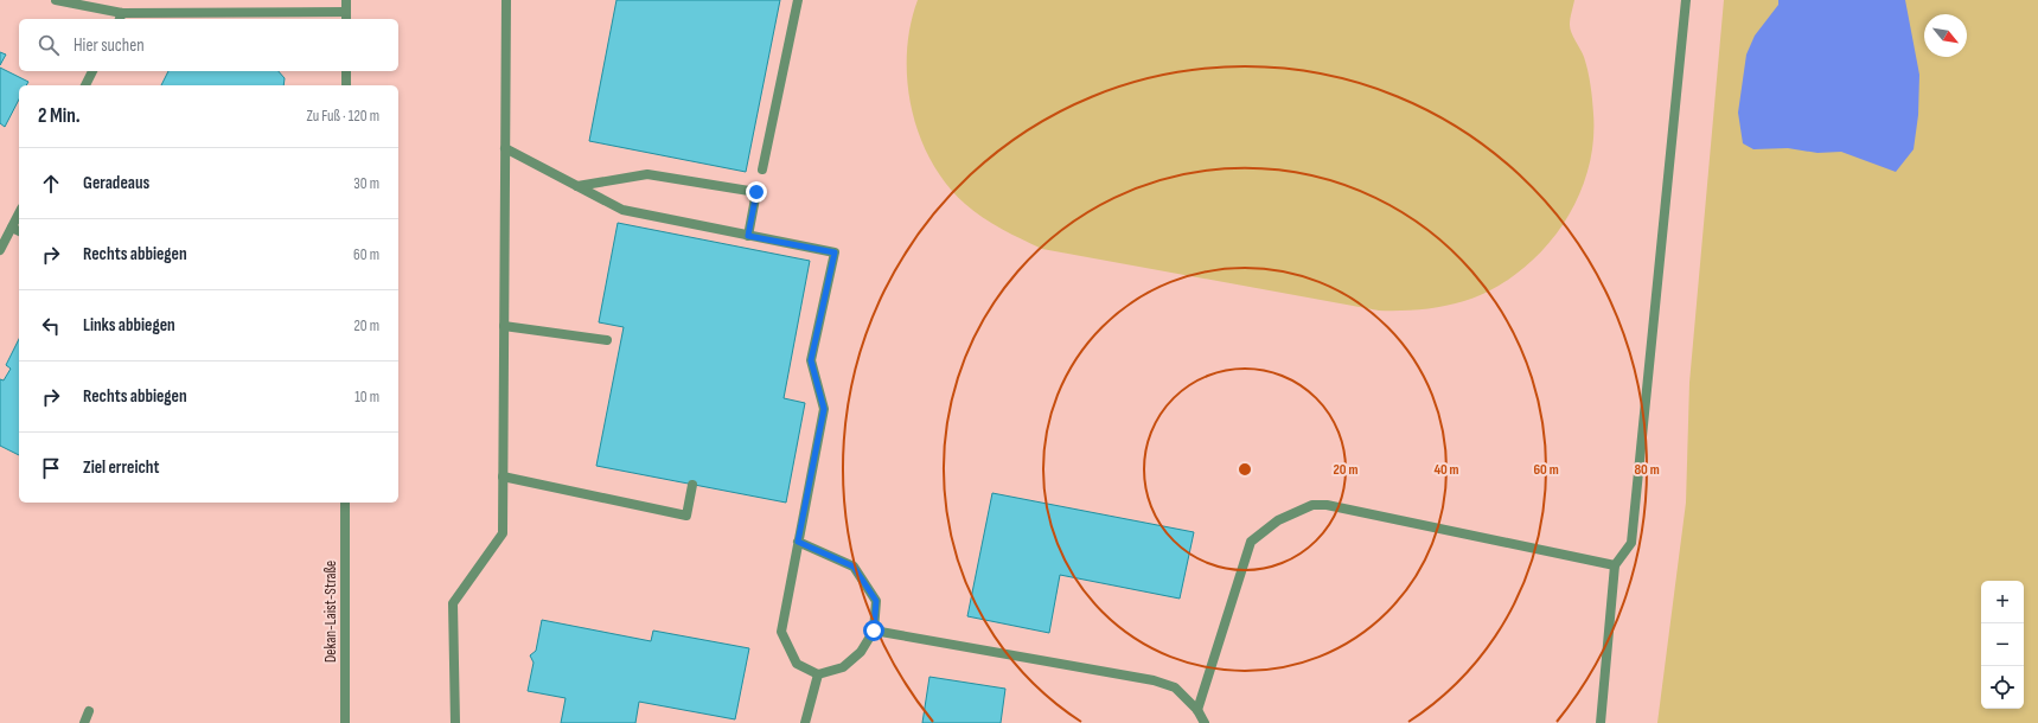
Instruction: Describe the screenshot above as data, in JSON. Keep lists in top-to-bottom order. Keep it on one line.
{"streets":{"street":["Dekan-Laist-Straße"]},"north":"bottom right","page":{"search":"Hier suchen","heading":["2 Min.","Zu Fuß · 120 m"],"list":[["Geradeaus","30 m"],["Rechts abbiegen","60 m"],["Links abbiegen","20 m"],["Rechts abbiegen","10 m"],"Ziel erreicht"],"map_buttons":["+","−"]},"rings":["20 m","40 m","60 m","80 m"]}
